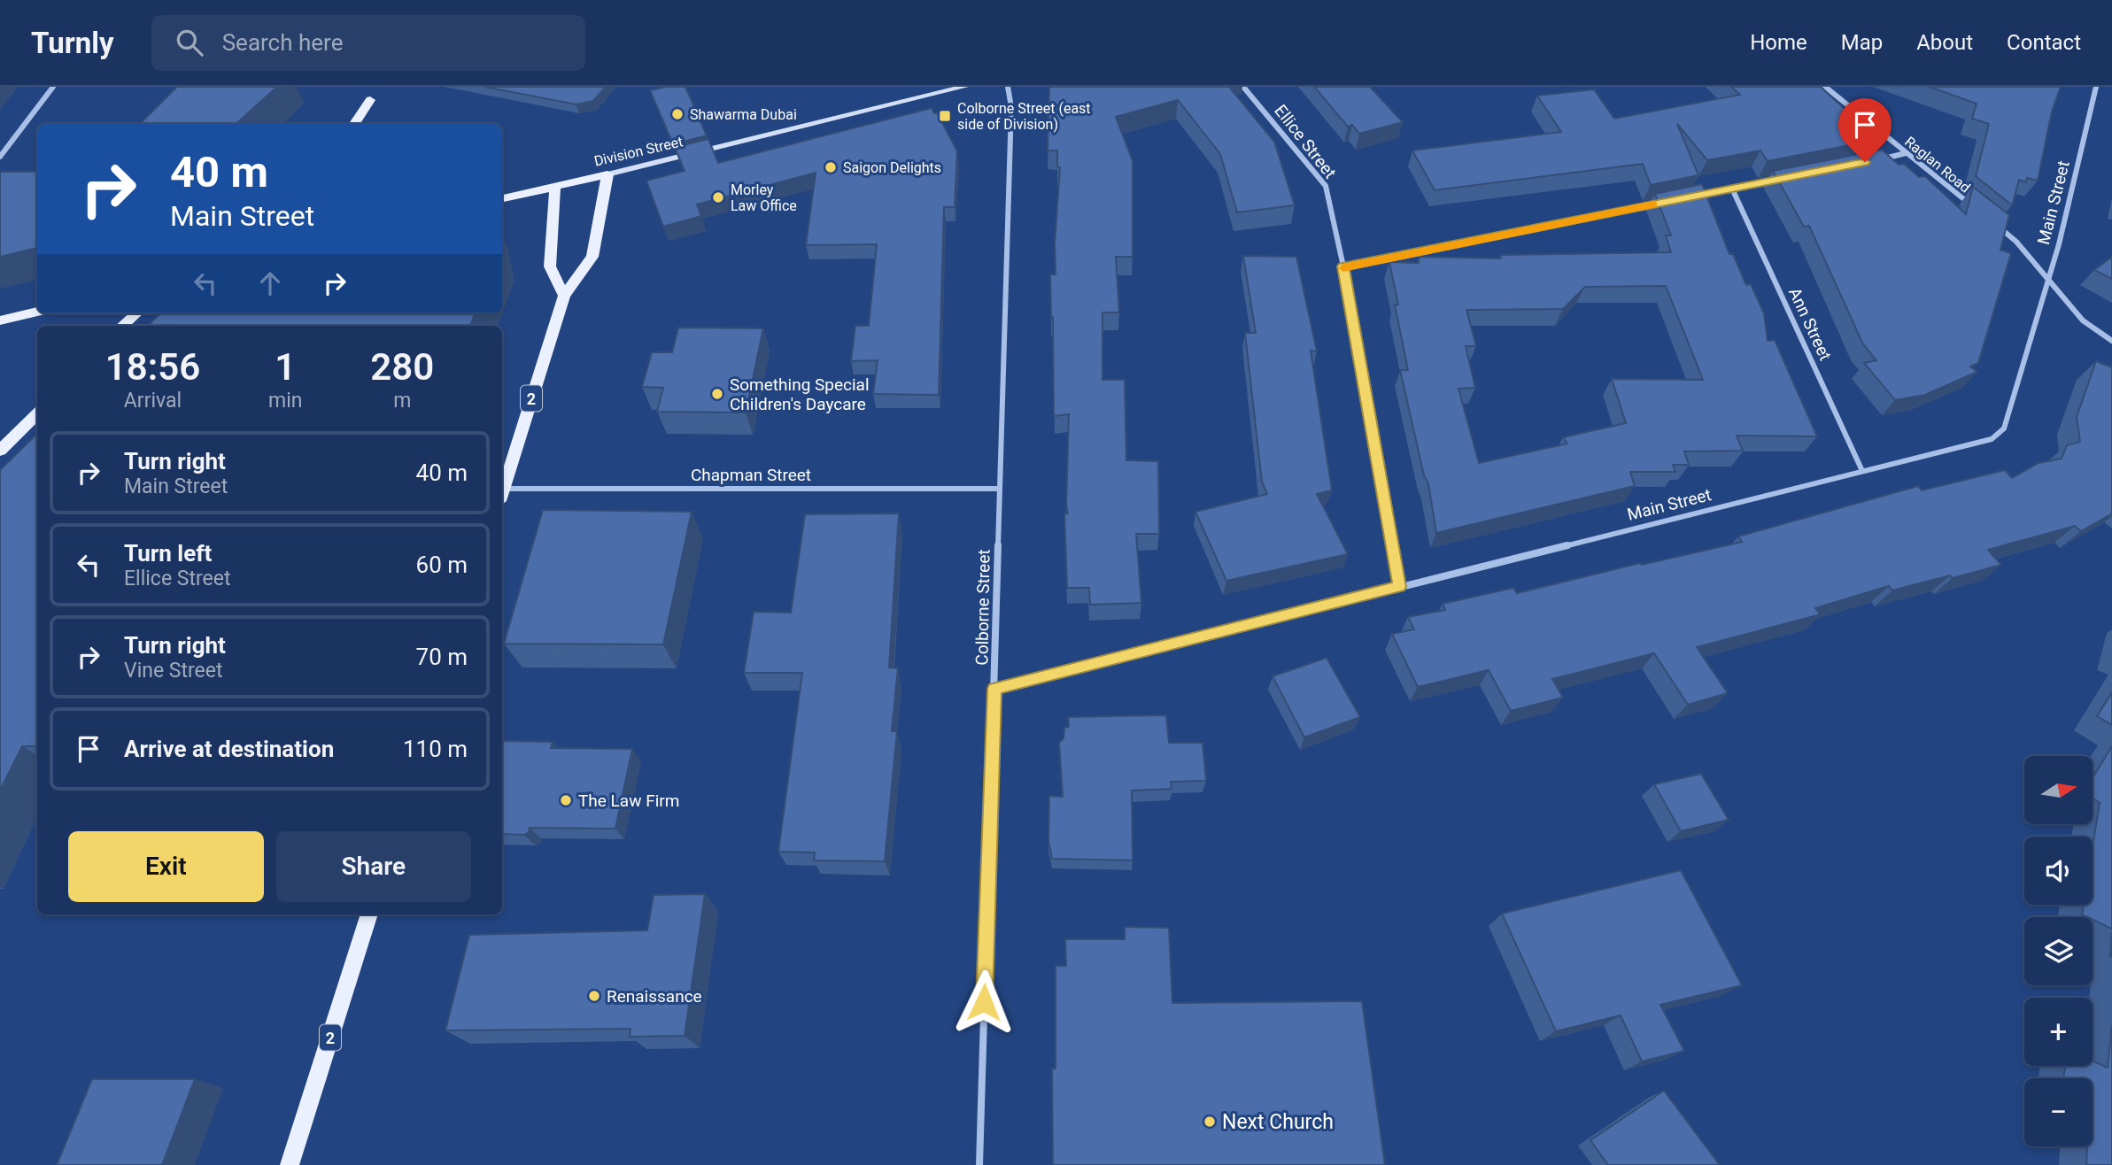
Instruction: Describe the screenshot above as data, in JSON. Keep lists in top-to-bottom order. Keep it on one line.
{"streets":{"main road":["Division Street","2"],"street":["Ellice Street","Raglan Road","Main Street","Ann Street","Chapman Street","Colborne Street"]},"crossings":[["Ellice Street","Main Street"],["Division Street","2"],["Main Street","Ann Street"],["Main Street","Colborne Street"],["Chapman Street","Colborne Street"]],"places":{"other":["Shawarma Dubai","Saigon Delights","Morley Law Office","Something Special Children's Daycare","The Law Firm","Renaissance","Next Church"],"transit":["Colborne Street (east side of Division)"]},"north":"right","page":{"header":"Turnly","search":"Search here","nav":["Home","Map","About","Contact"],"turn":["40 m","Main Street"],"eta":["18:56","Arrival","1","min","280","m"],"list":[{"name":"Turn right","note":"Main Street","value":"40 m"},{"name":"Turn left","note":"Ellice Street","value":"60 m"},{"name":"Turn right","note":"Vine Street","value":"70 m"},{"name":"Arrive at destination","value":"110 m"}],"map_buttons":["+","−"],"buttons":["Exit","Share"]}}
